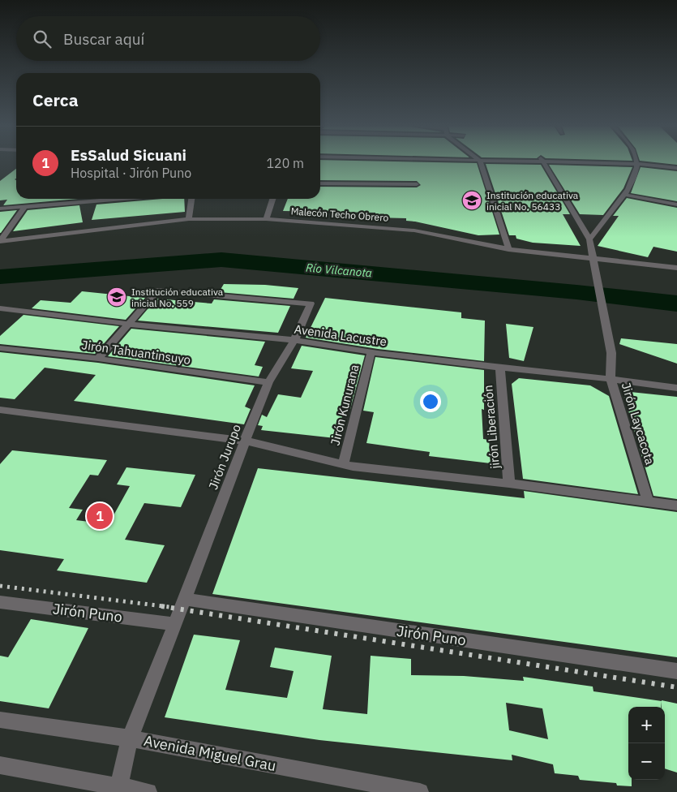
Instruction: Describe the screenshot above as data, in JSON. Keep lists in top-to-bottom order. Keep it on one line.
{"streets":{"street":["Malecón Techo Obrero","Avenida Lacustre","Jirón Tahuantinsuyo","Jirón Kunurana","Jirón Laycacota","jirón Liberación","Jirón Jurupo","Jirón Puno","Avenida Miguel Grau"]},"crossings":[["Malecón Techo Obrero","Jirón Laycacota"],["Avenida Lacustre","Jirón Kunurana"],["Avenida Lacustre","Jirón Laycacota"],["Avenida Lacustre","jirón Liberación"],["Avenida Lacustre","Jirón Jurupo"],["Jirón Tahuantinsuyo","Jirón Jurupo"],["Jirón Jurupo","Jirón Puno"],["Jirón Jurupo","Avenida Miguel Grau"]],"water":["Río Vilcanota"],"places":{"school or university":["Institución educativa inicial No. 56433","Institución educativa inicial No. 559"]},"page":{"search":"Buscar aquí","heading":"Cerca","list":[{"mark":"1","name":"EsSalud Sicuani","note":"Hospital · Jirón Puno","value":"120 m"}],"pins":"1","map_buttons":["+","−"]}}
